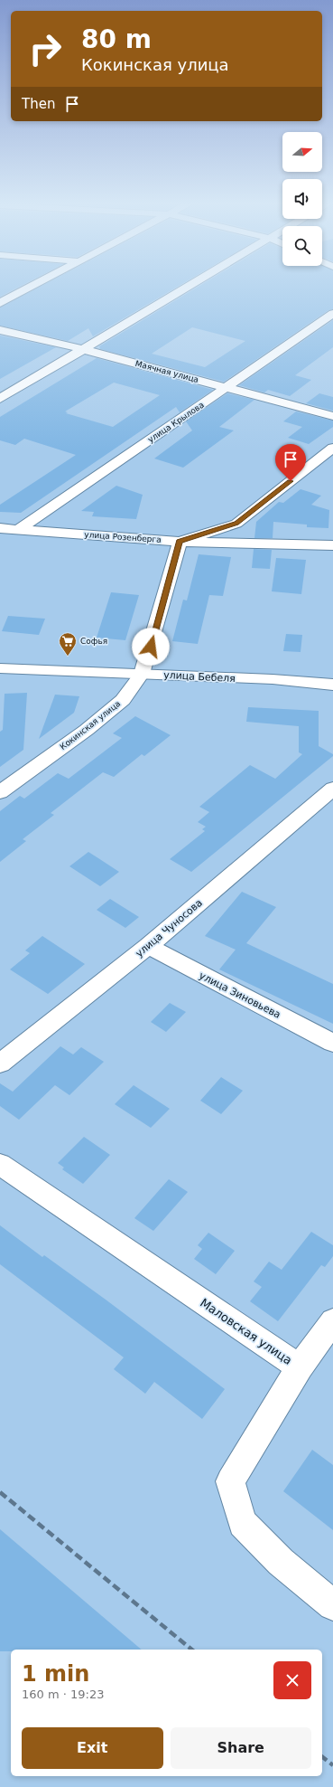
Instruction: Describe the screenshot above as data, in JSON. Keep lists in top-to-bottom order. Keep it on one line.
{"streets":{"street":["Маячная улица","улица Крылова","улица Розенберга","улица Бебеля","Кокинская улица","улица Чуносова","улица Зиновьева","Маловская улица"]},"crossings":[["Маячная улица","улица Крылова"],["улица Крылова","улица Розенберга"],["улица Розенберга","Кокинская улица"],["улица Бебеля","Кокинская улица"],["улица Чуносова","улица Зиновьева"]],"places":{"supermarket":["Софья"]},"north":"right","page":{"turn":["80 m","Кокинская улица"],"then":"Then","heading":["1 min","160 m · 19:23"],"buttons":["Exit","Share"]}}
